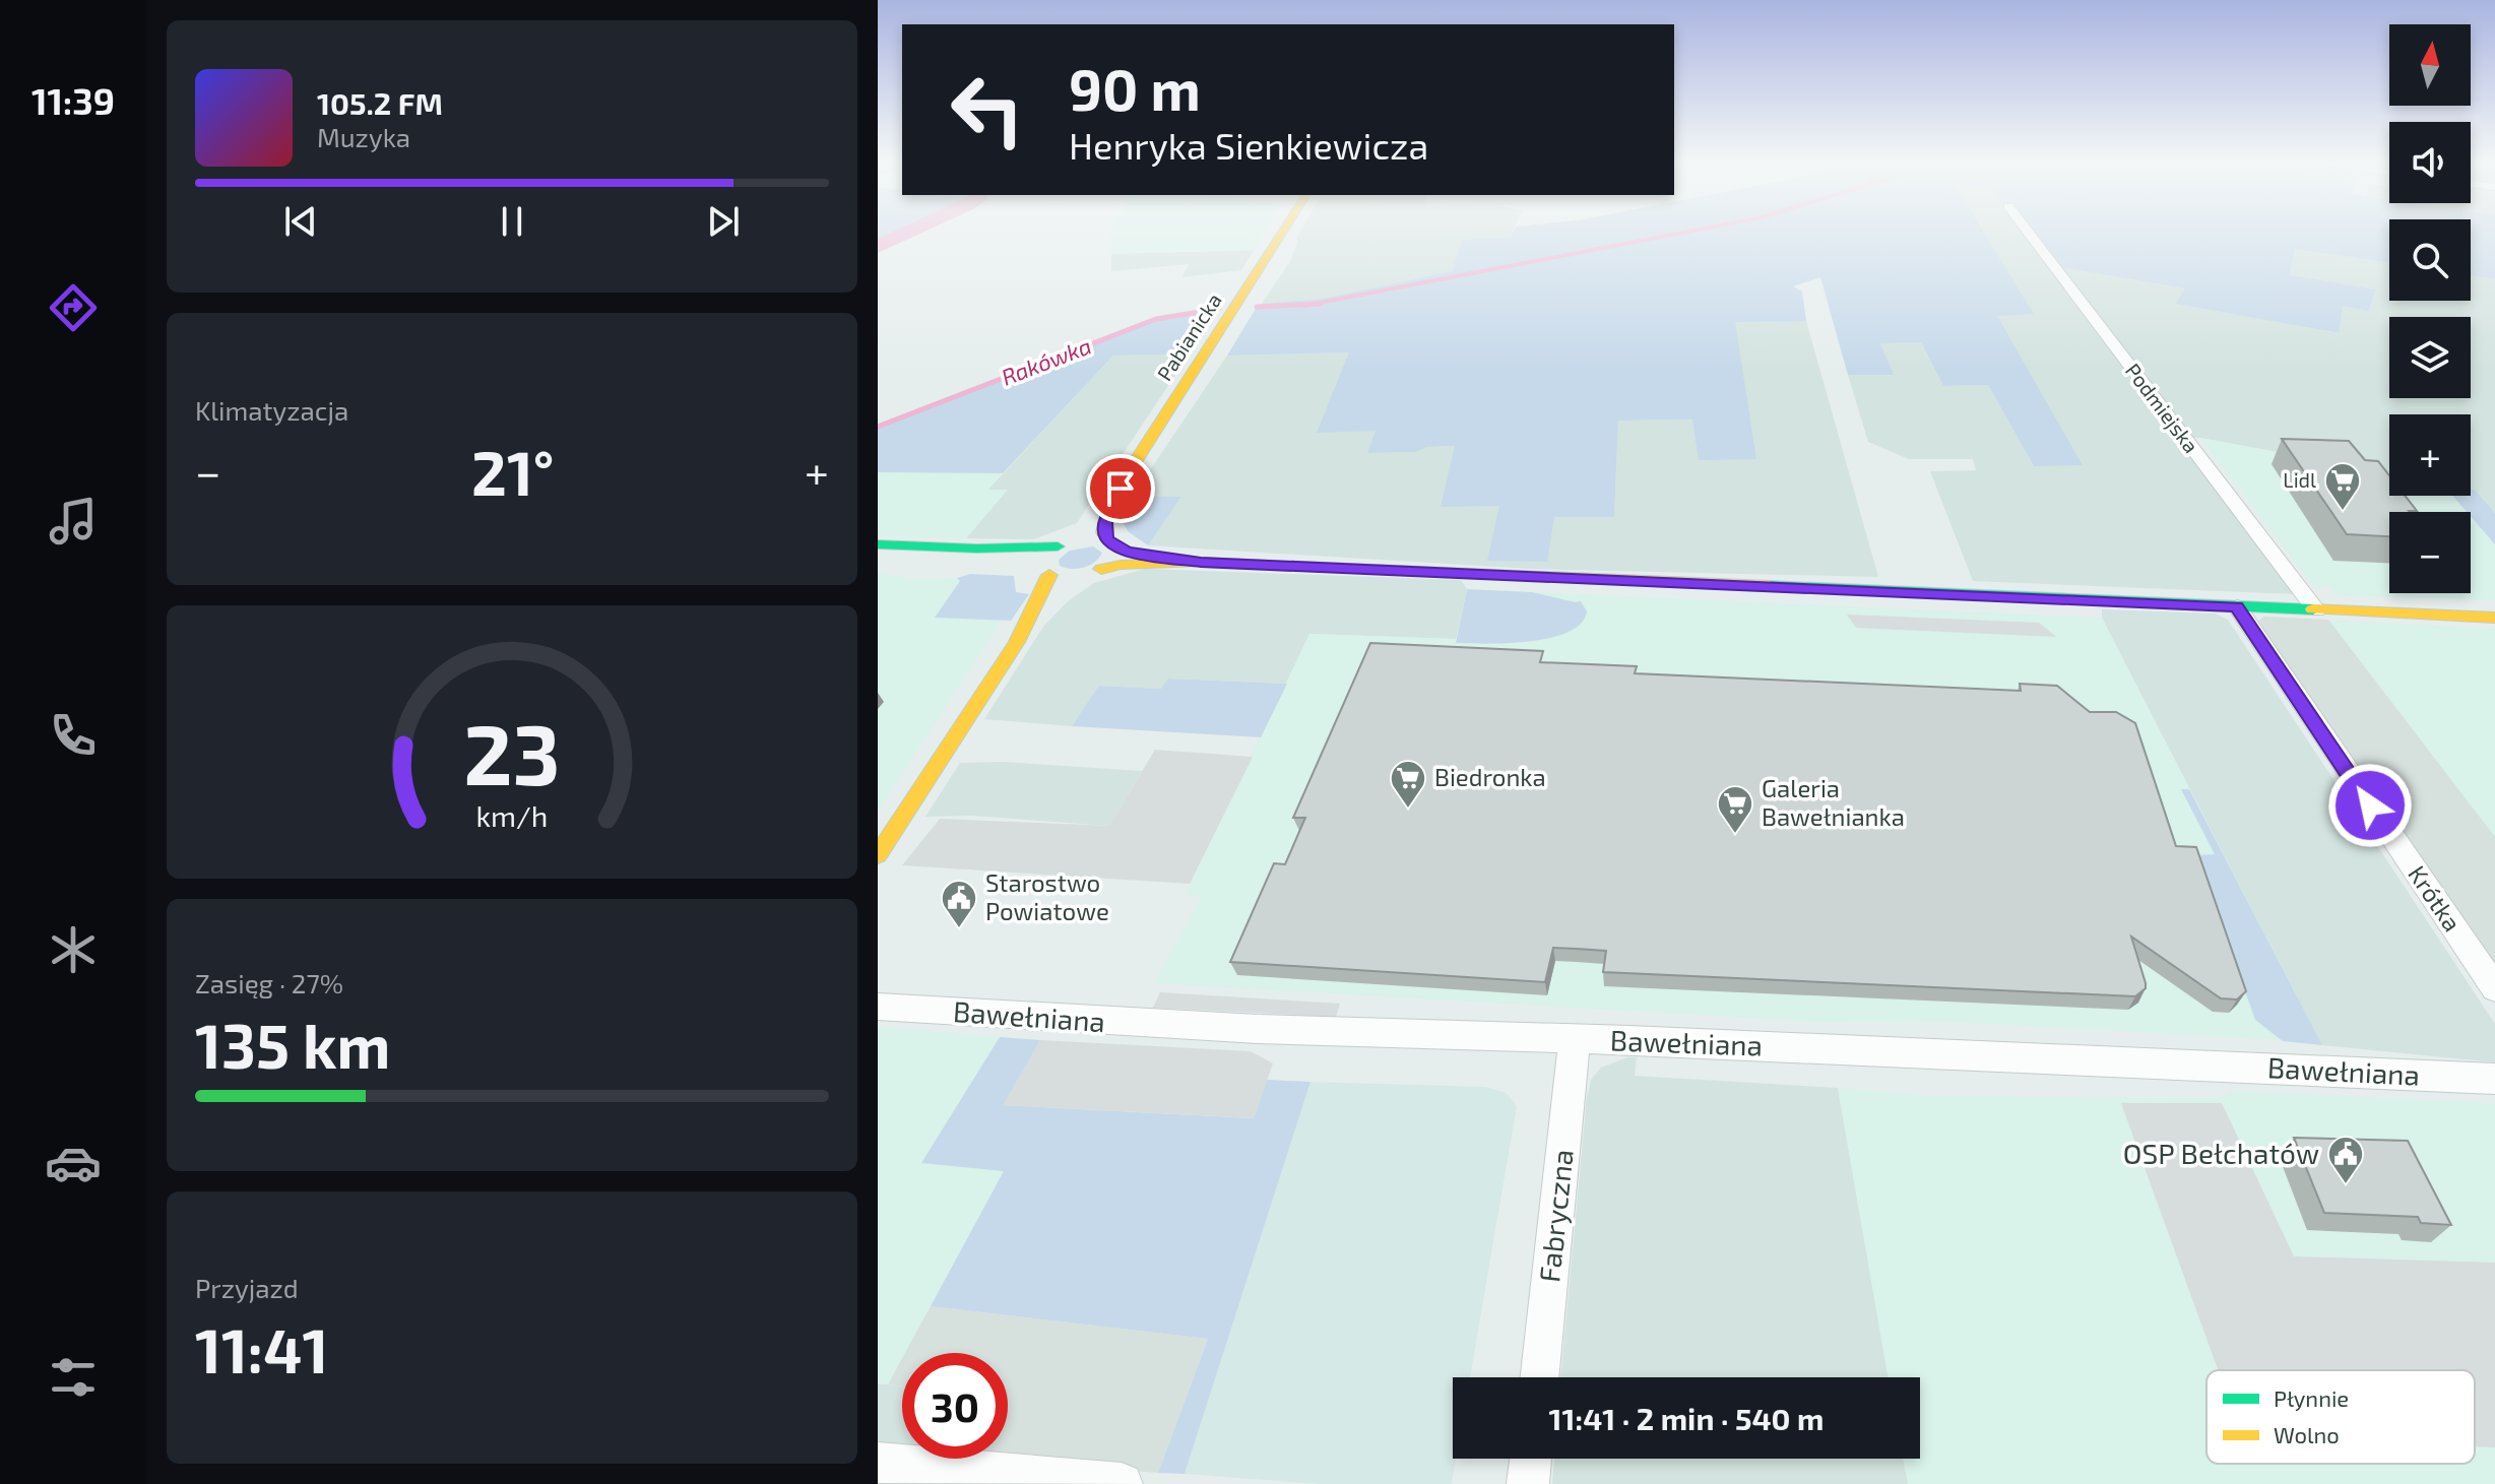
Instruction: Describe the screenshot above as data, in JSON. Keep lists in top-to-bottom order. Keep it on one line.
{"streets":{"main road":["Pabianicka"],"street":["Podmiejska","Krótka","Bawełniana","Fabryczna"]},"crossings":[["Bawełniana","Fabryczna"]],"water":["Rakówka"],"places":{"supermarket":["Lidl","Biedronka","Galeria Bawełnianka"],"public building":["Starostwo Powiatowe","OSP Bełchatów"]},"legend":["Płynnie","Wolno"],"north":"top","page":{"tabs":"11:39","map_buttons":["+","−"],"turn":["90 m","Henryka Sienkiewicza"],"song":["105.2 FM","Muzyka"],"tile":["Klimatyzacja",["Zasięg · 27%","135 km"],["Przyjazd","11:41"]],"heat":["−","21°","+"],"limit":"30","trip":"11:41 · 2 min · 540 m","gauge":["23","km/h"]}}
